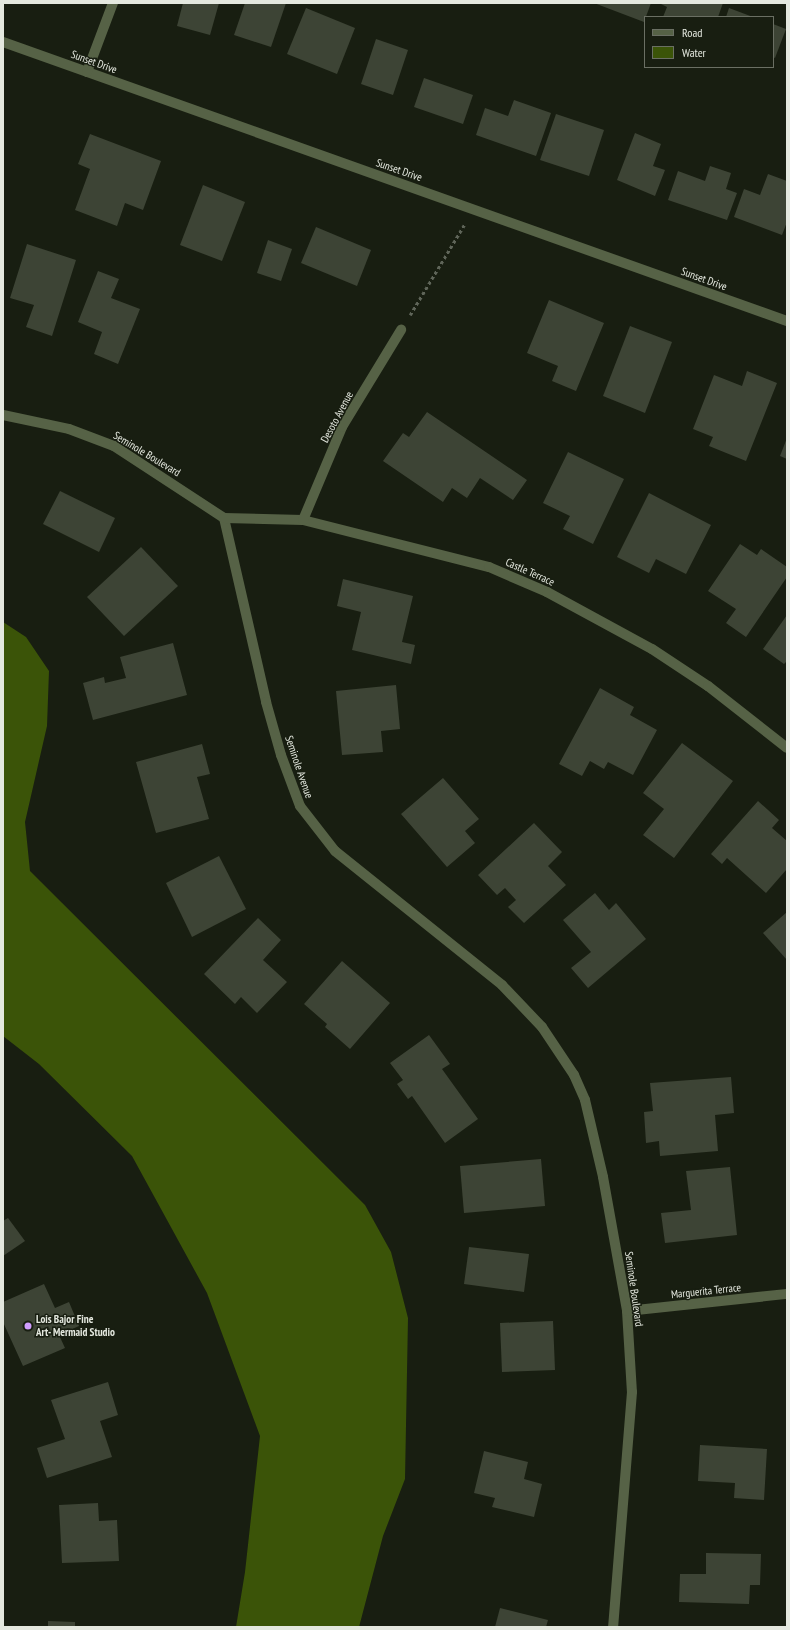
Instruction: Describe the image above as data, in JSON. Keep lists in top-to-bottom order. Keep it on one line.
{"streets":{"street":["Sunset Drive","Desoto Avenue","Seminole Boulevard","Castle Terrace","Seminole Avenue","Marguerita Terrace"]},"crossings":[["Desoto Avenue","Castle Terrace"],["Seminole Boulevard","Castle Terrace"],["Seminole Boulevard","Seminole Avenue"],["Seminole Boulevard","Marguerita Terrace"],["Castle Terrace","Seminole Avenue"]],"places":["Lois Bajor Fine Art- Mermaid Studio"],"legend":["Road","Water"]}
